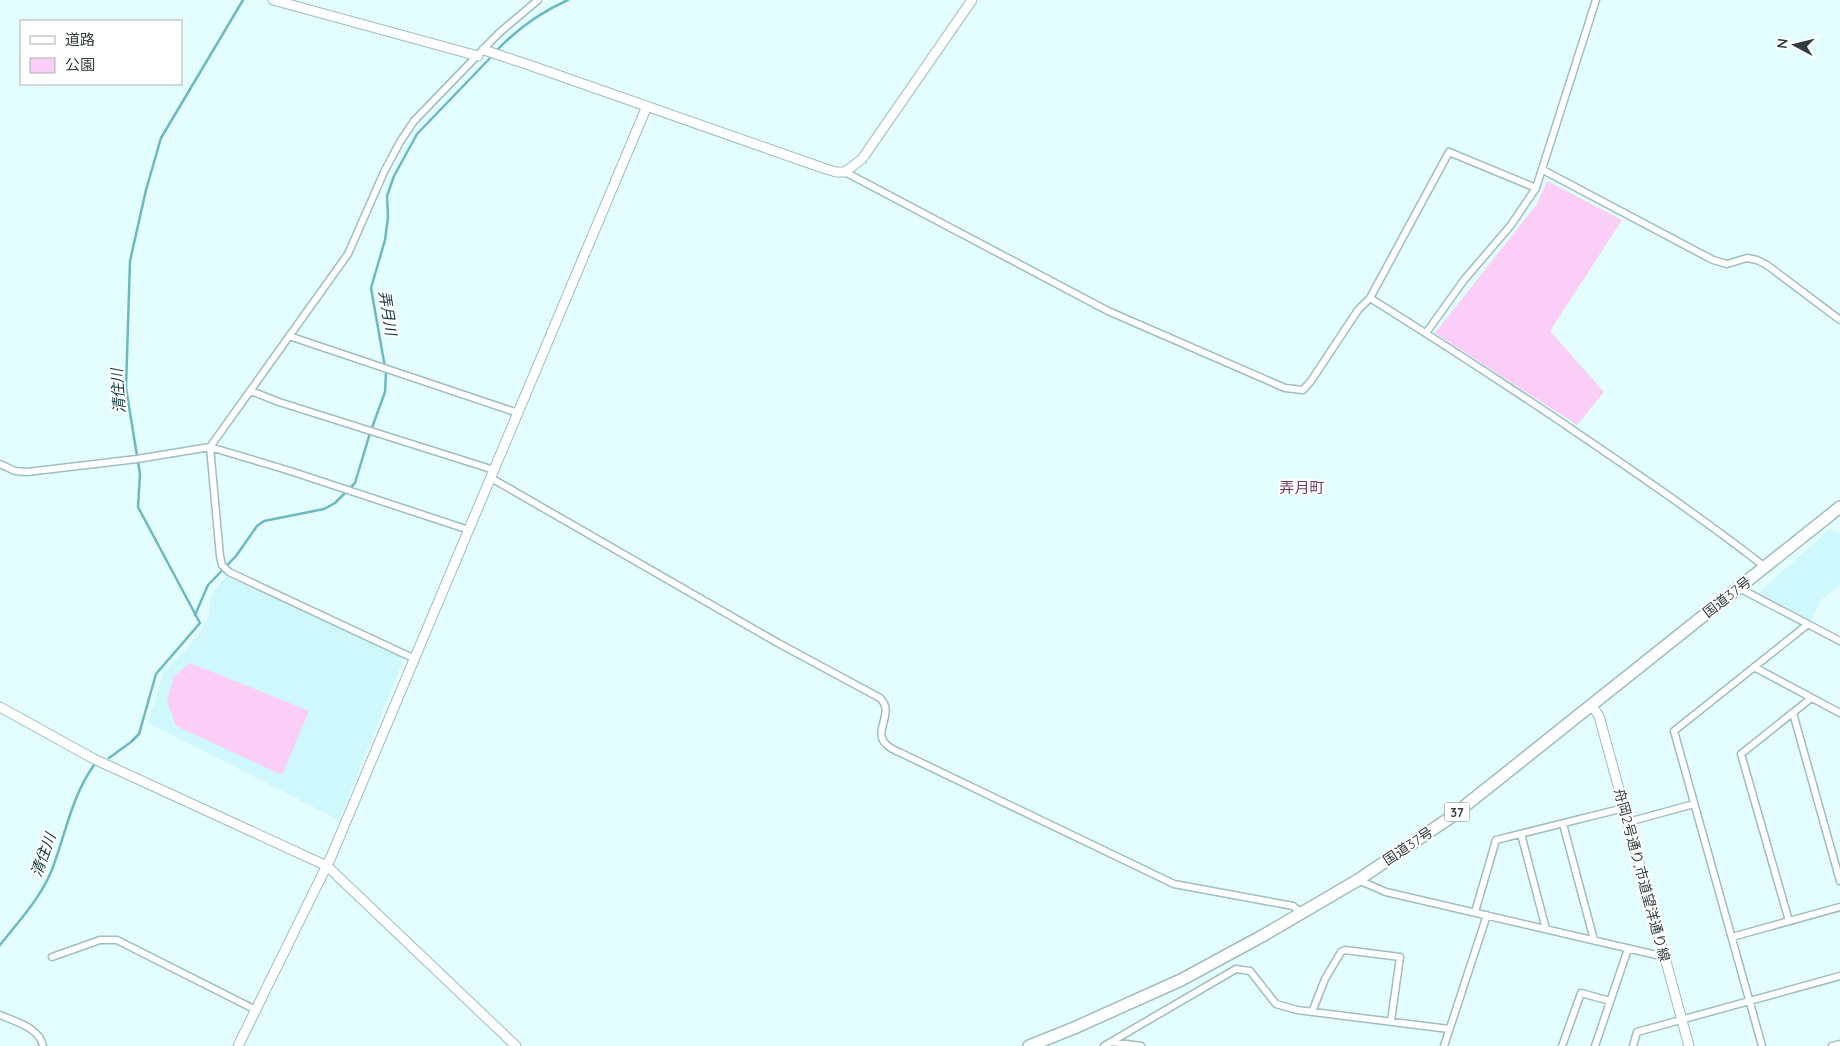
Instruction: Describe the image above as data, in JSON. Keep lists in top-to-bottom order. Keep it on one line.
{"streets":{"highway":["国道37号","37"],"street":["舟岡2号通り,市道望洋通り線"]},"crossings":[["国道37号","舟岡2号通り,市道望洋通り線"]],"districts":["弄月町"],"water":["弄月川","清住川"],"legend":["道路","公園"],"north":"left"}
